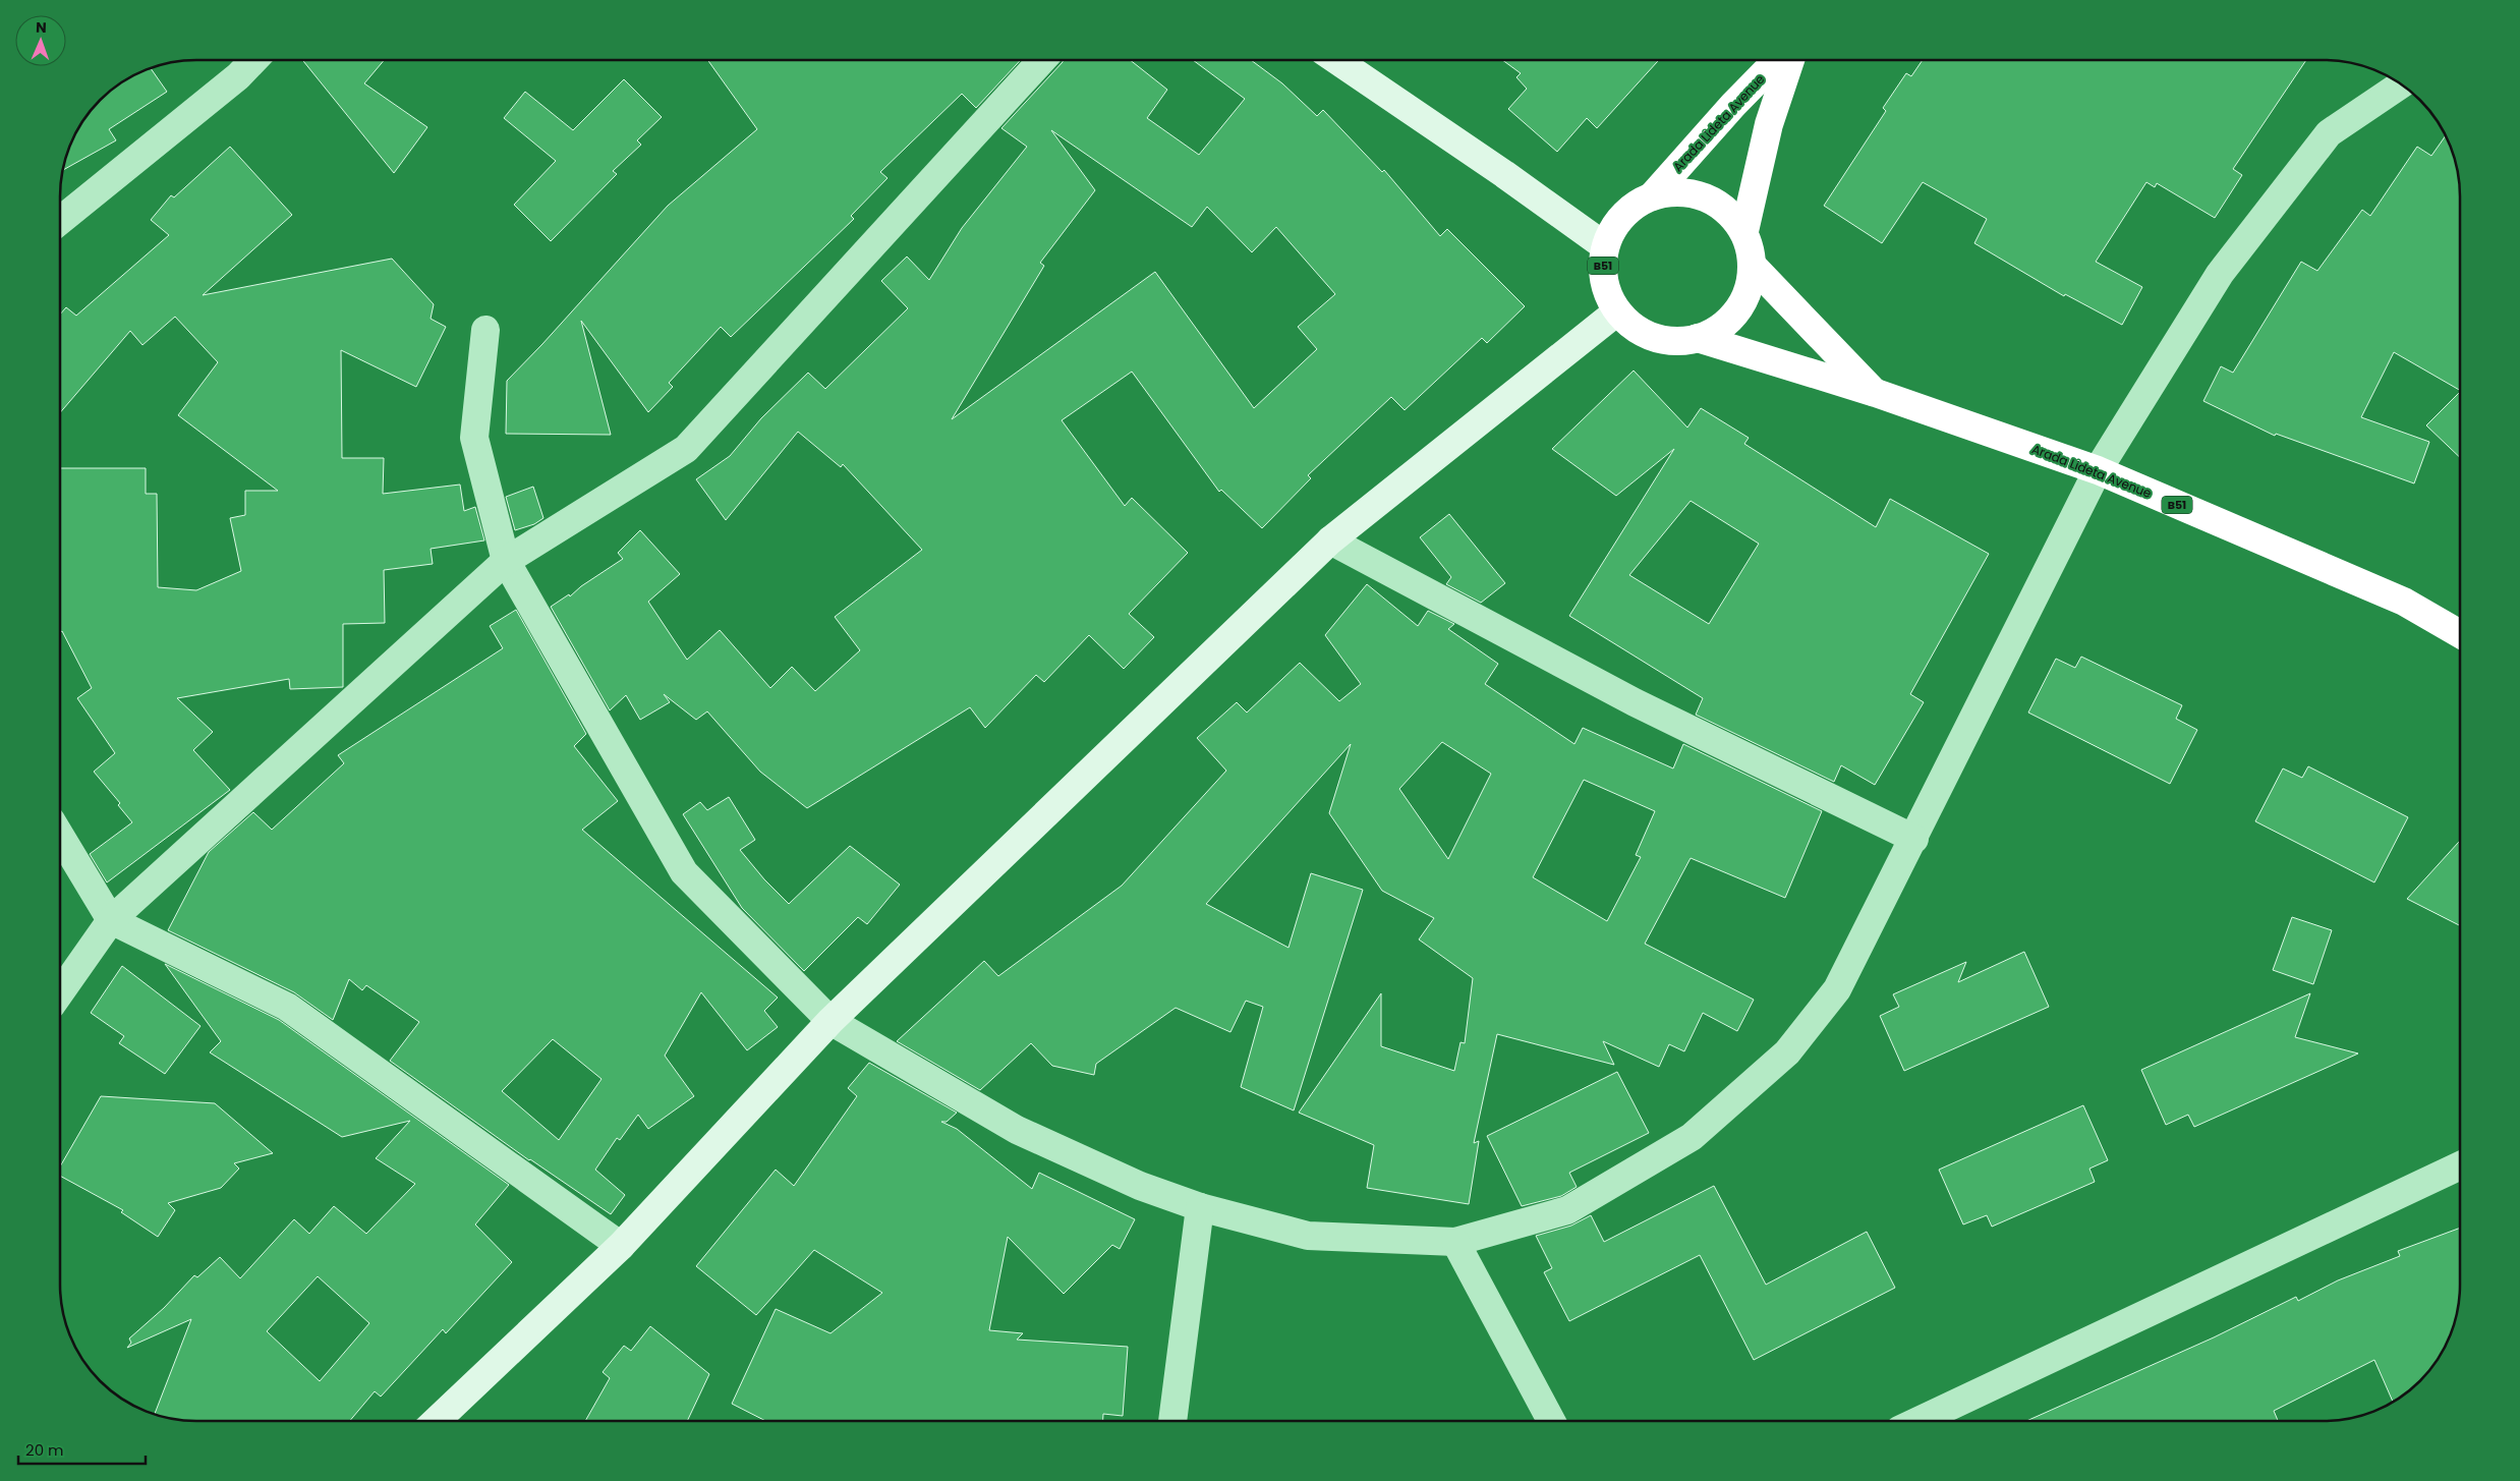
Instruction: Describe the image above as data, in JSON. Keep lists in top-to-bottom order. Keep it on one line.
{"streets":{"highway":["Arada Lideta Avenue","B51"]},"scale_bar":"20 m","north":"top"}
